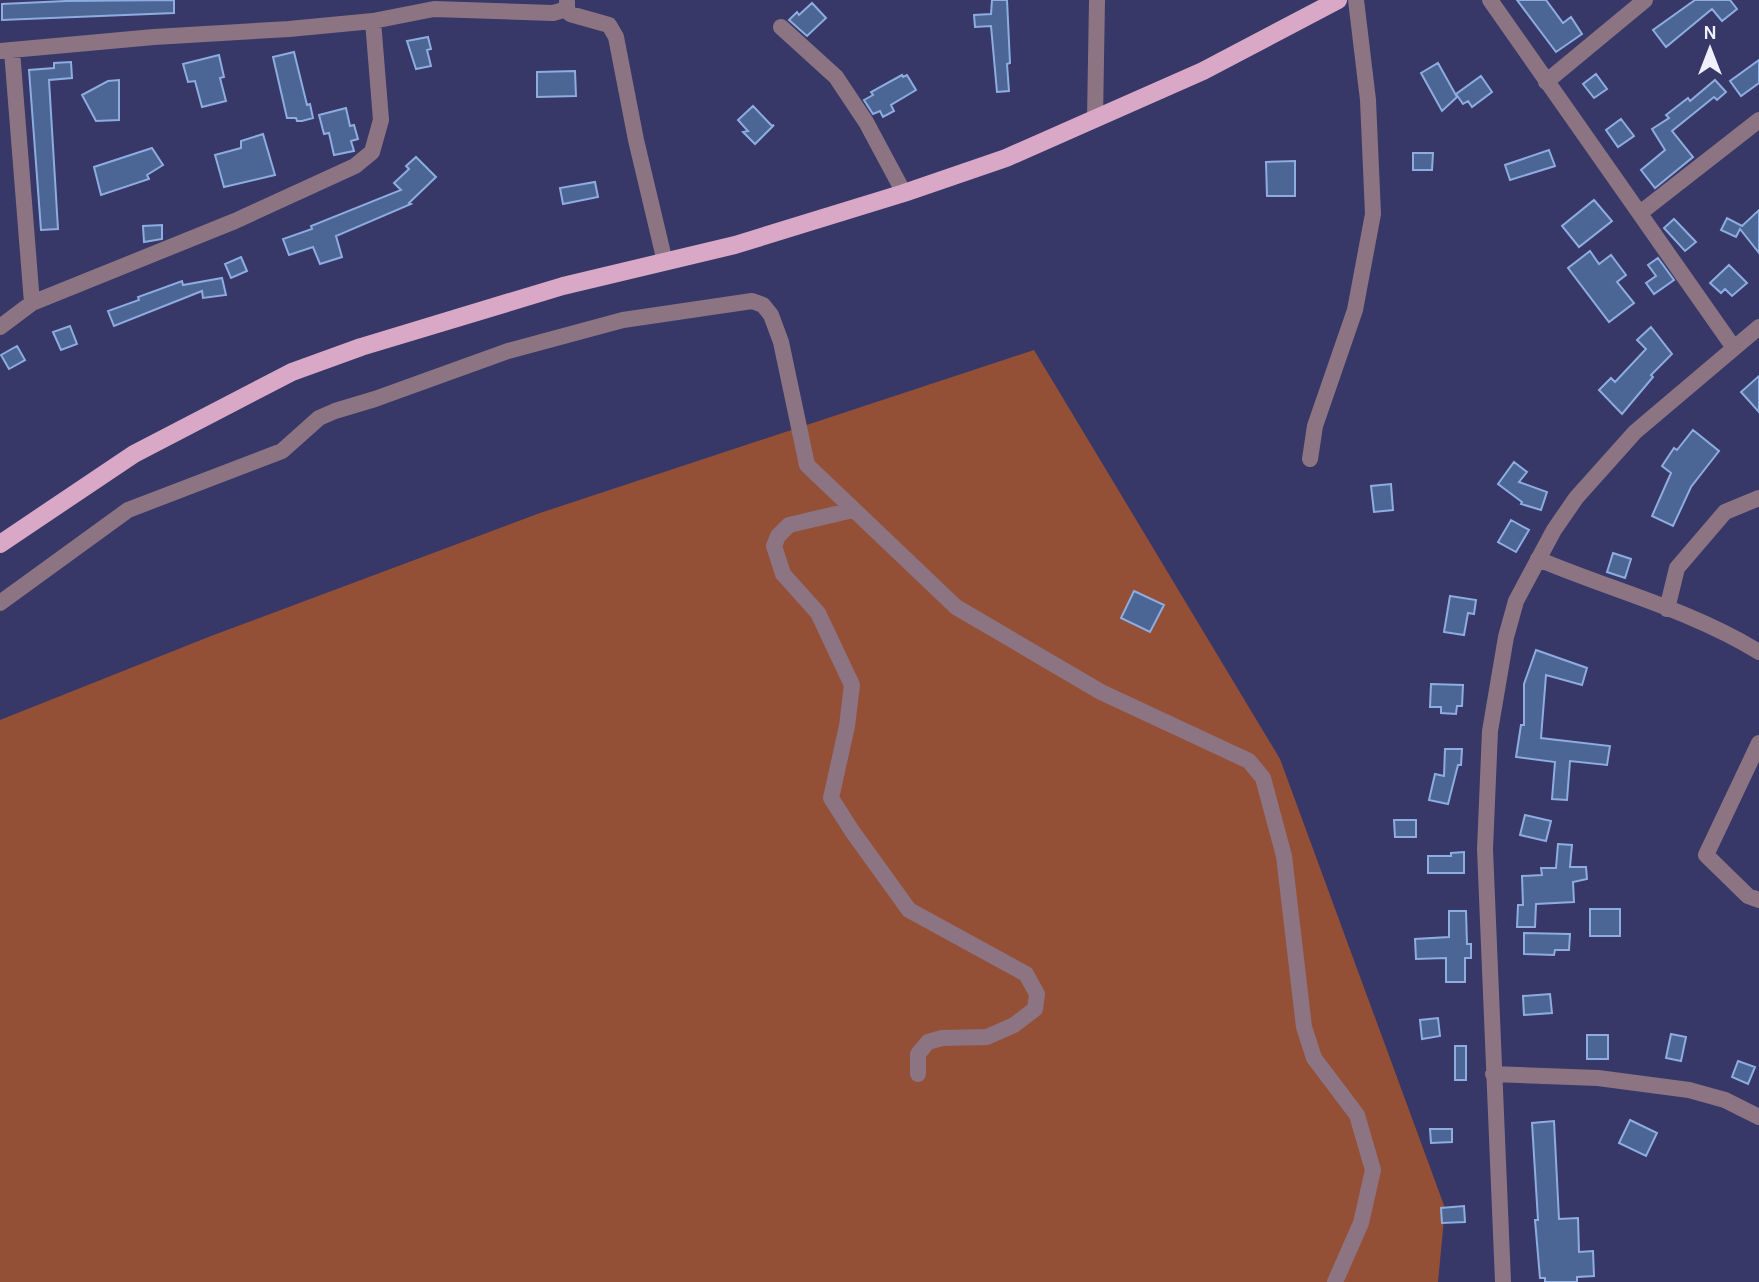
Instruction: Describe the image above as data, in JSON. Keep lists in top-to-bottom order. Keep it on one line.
{"north":"top"}
